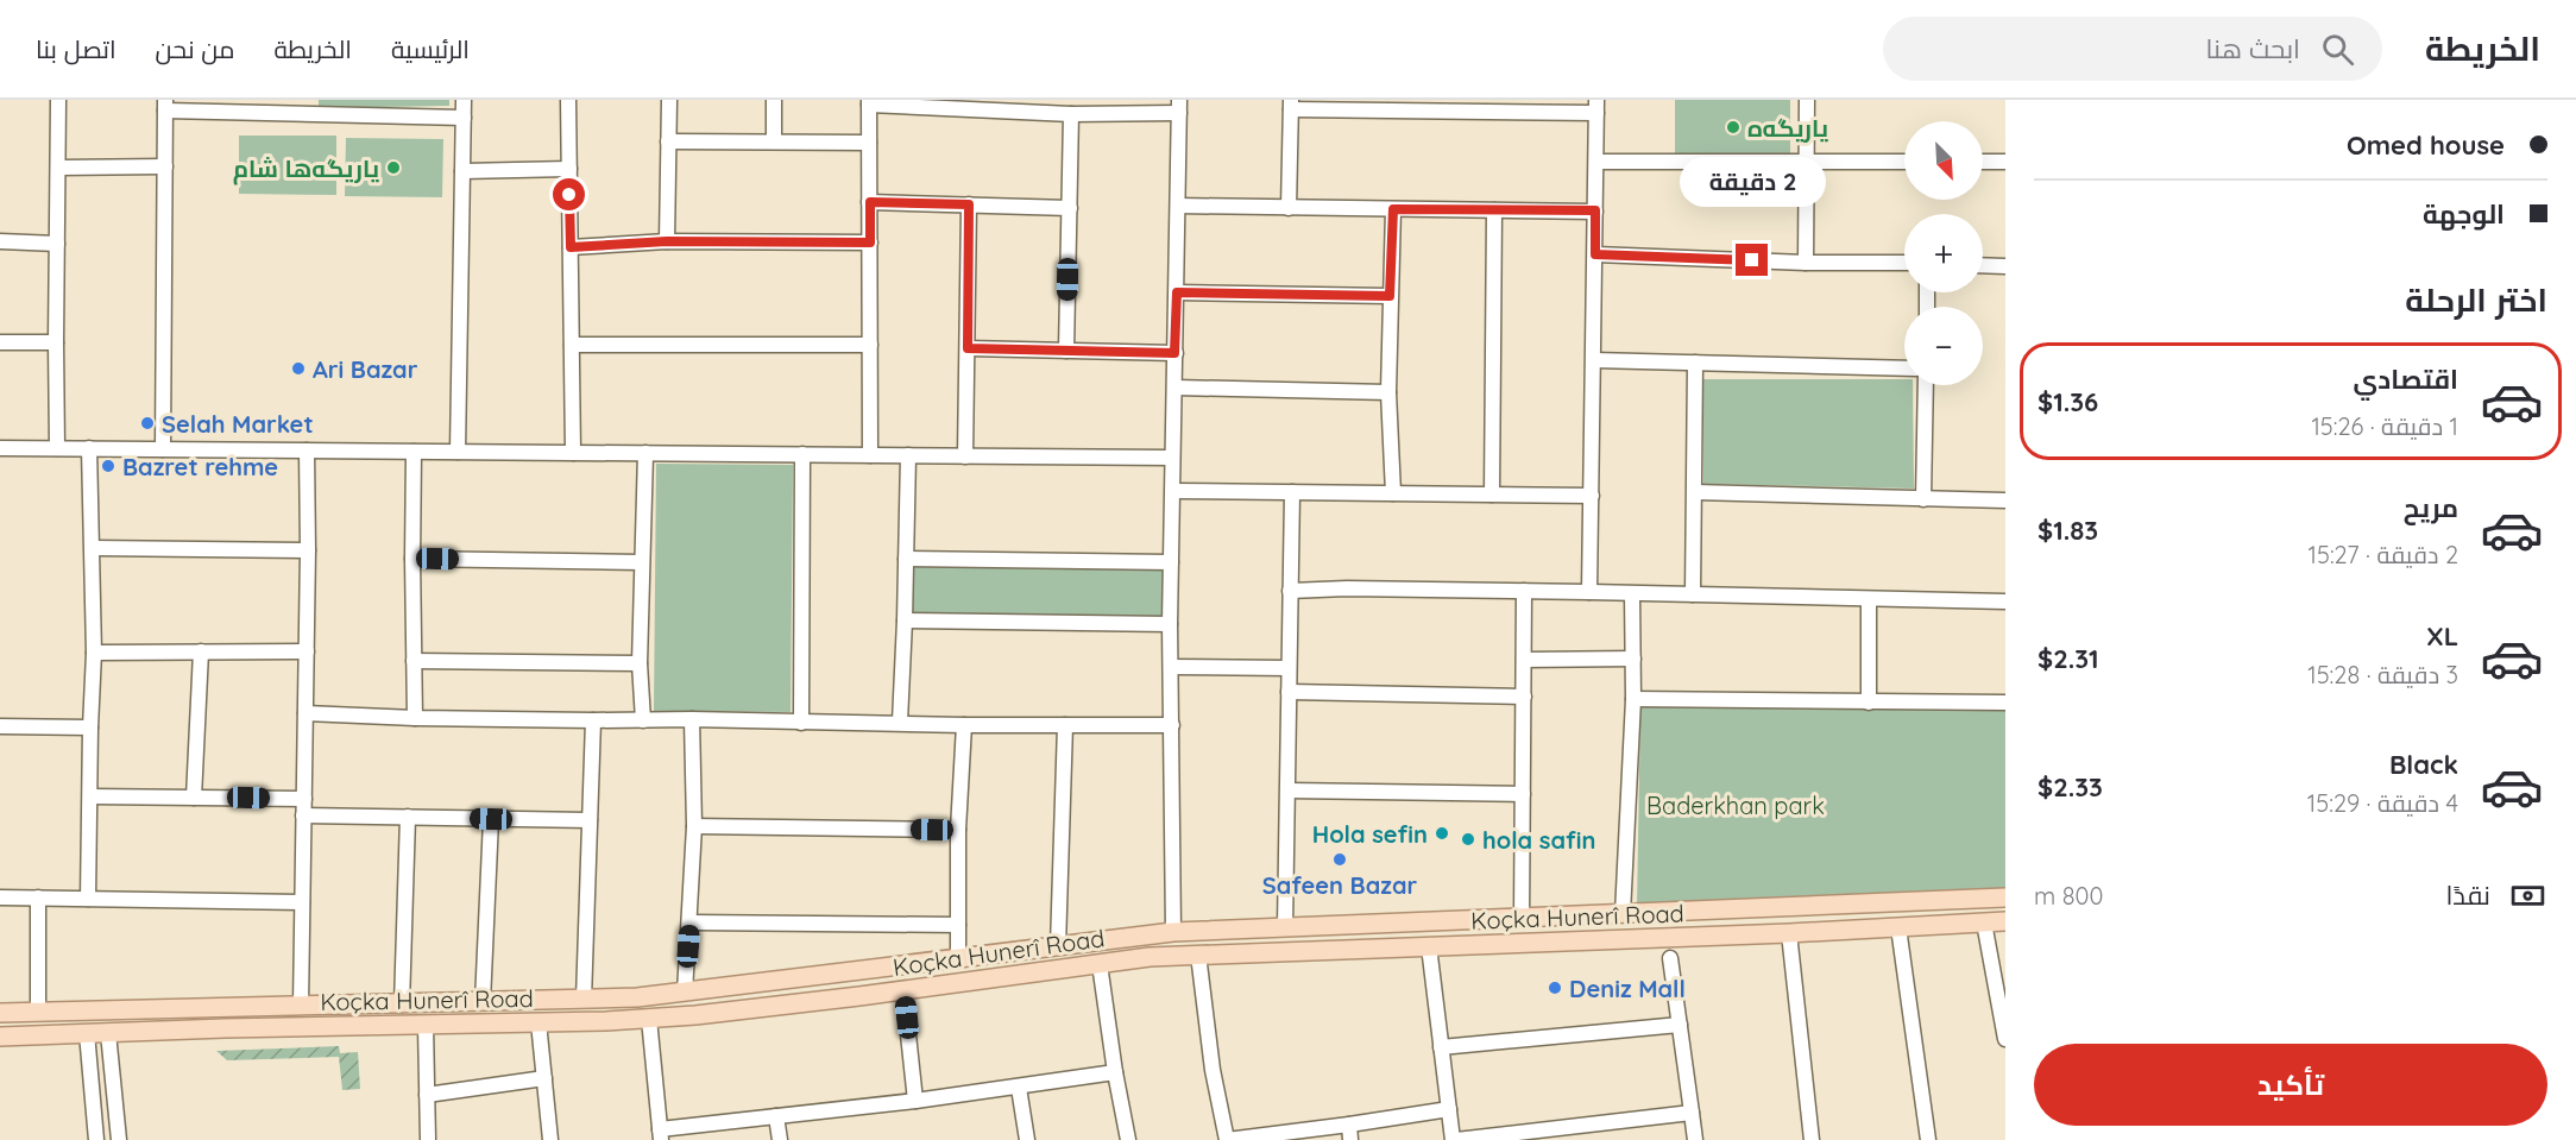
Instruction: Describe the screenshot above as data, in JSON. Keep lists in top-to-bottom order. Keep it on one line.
{"streets":{"main road":["Koçka Hunerî Road"]},"parks":["Baderkhan park"],"places":["یاریگه‌ه","ياريگه‌ها شام","Ari Bazar","Selah Market","Bazret rehme","Hola sefin","hola safin","Safeen Bazar","Deniz Mall"],"north":"bottom right","page":{"header":"الخريطة","search":"ابحث هنا","nav":["الرئيسية","الخريطة","من نحن","اتصل بنا"],"banner":["Omed house","الوجهة"],"map_buttons":["+","−"],"bubble":"2 دقيقة","heading":"اختر الرحلة","list":[{"name":"اقتصادي","note":"1 دقيقة · 15:26","value":"$1.36"},{"name":"مريح","note":"2 دقيقة · 15:27","value":"$1.83"},{"name":"XL","note":"3 دقيقة · 15:28","value":"$2.31"},{"name":"Black","note":"4 دقيقة · 15:29","value":"$2.33"}],"pay":["نقدًا","800 m"],"buttons":"تأكيد"}}
